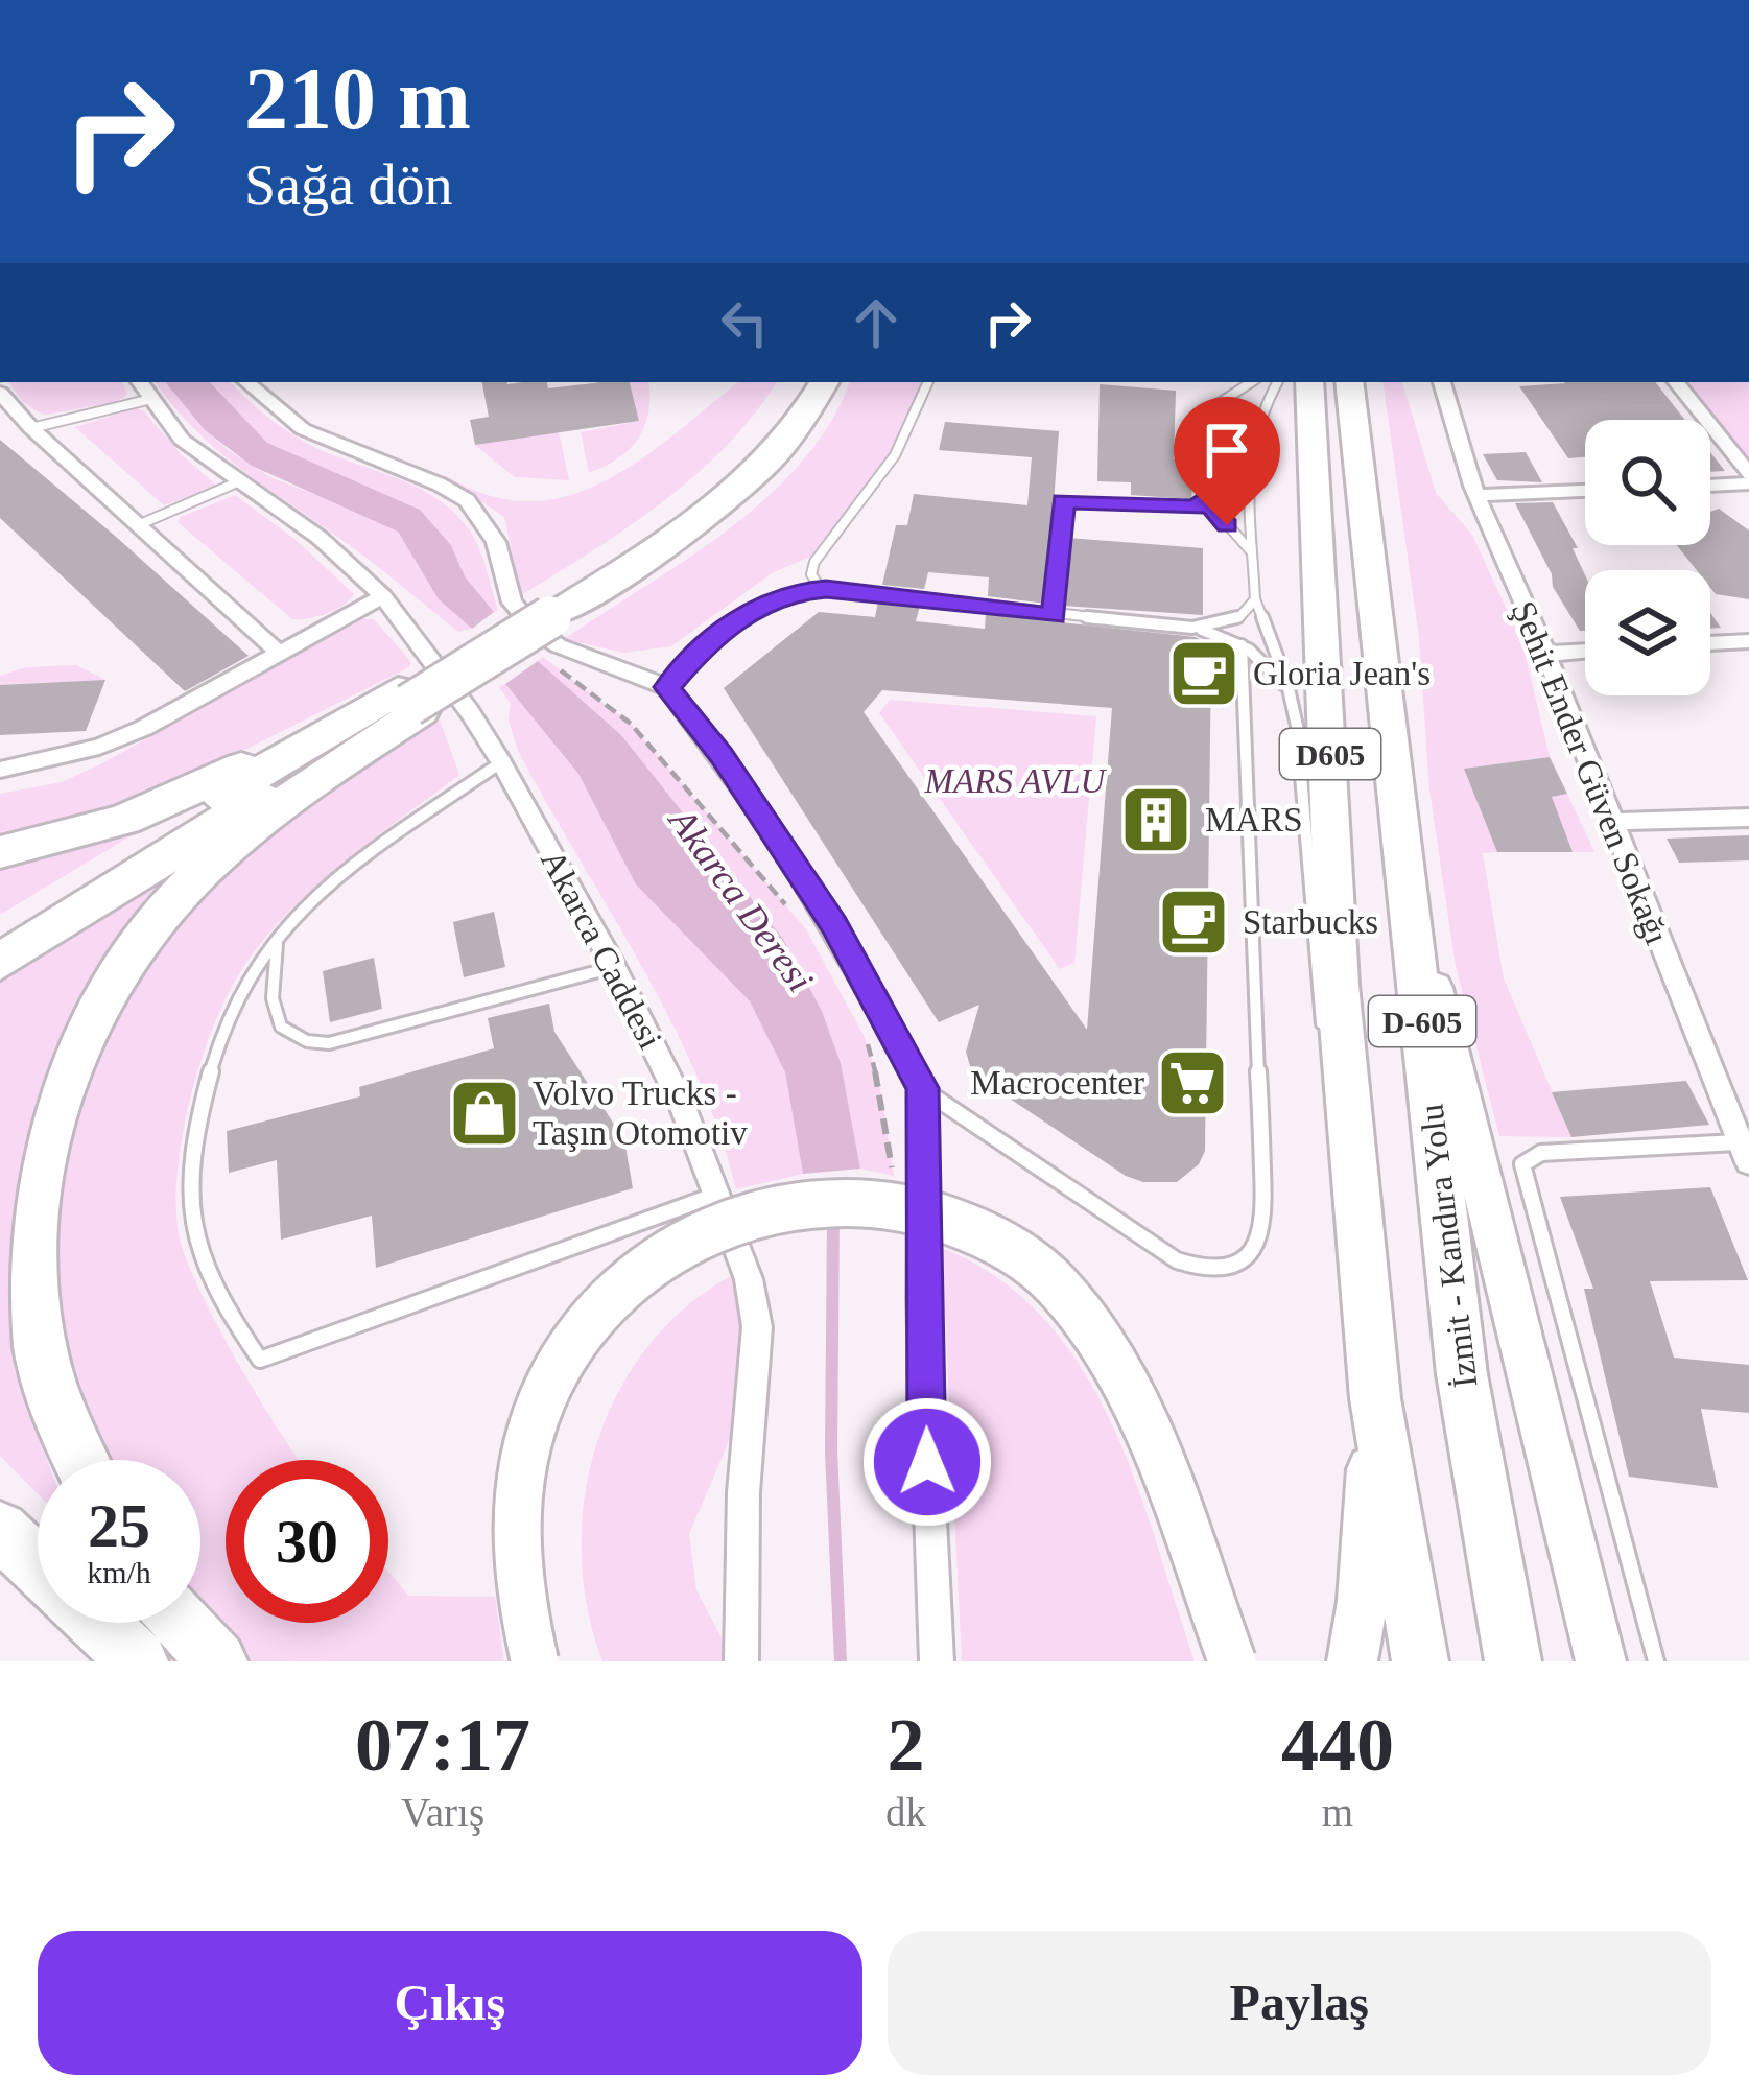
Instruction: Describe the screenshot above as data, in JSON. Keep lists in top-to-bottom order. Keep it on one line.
{"streets":{"highway":["D605","D-605","İzmit - Kandıra Yolu"],"street":["Şehit Ender Güven Sokağı","Akarca Caddesi"]},"water":["Akarca Deresi"],"parks":["MARS AVLU"],"places":{"cafe":["Gloria Jean's","Starbucks"],"building":["MARS"],"supermarket":["Macrocenter"],"shop":["Volvo Trucks - Taşın Otomotiv"]},"page":{"turn":["210 m","Sağa dön"],"speed":"25 km/h","limit":"30","eta":["07:17","Varış","2","dk","440","m"],"buttons":["Çıkış","Paylaş"]}}
